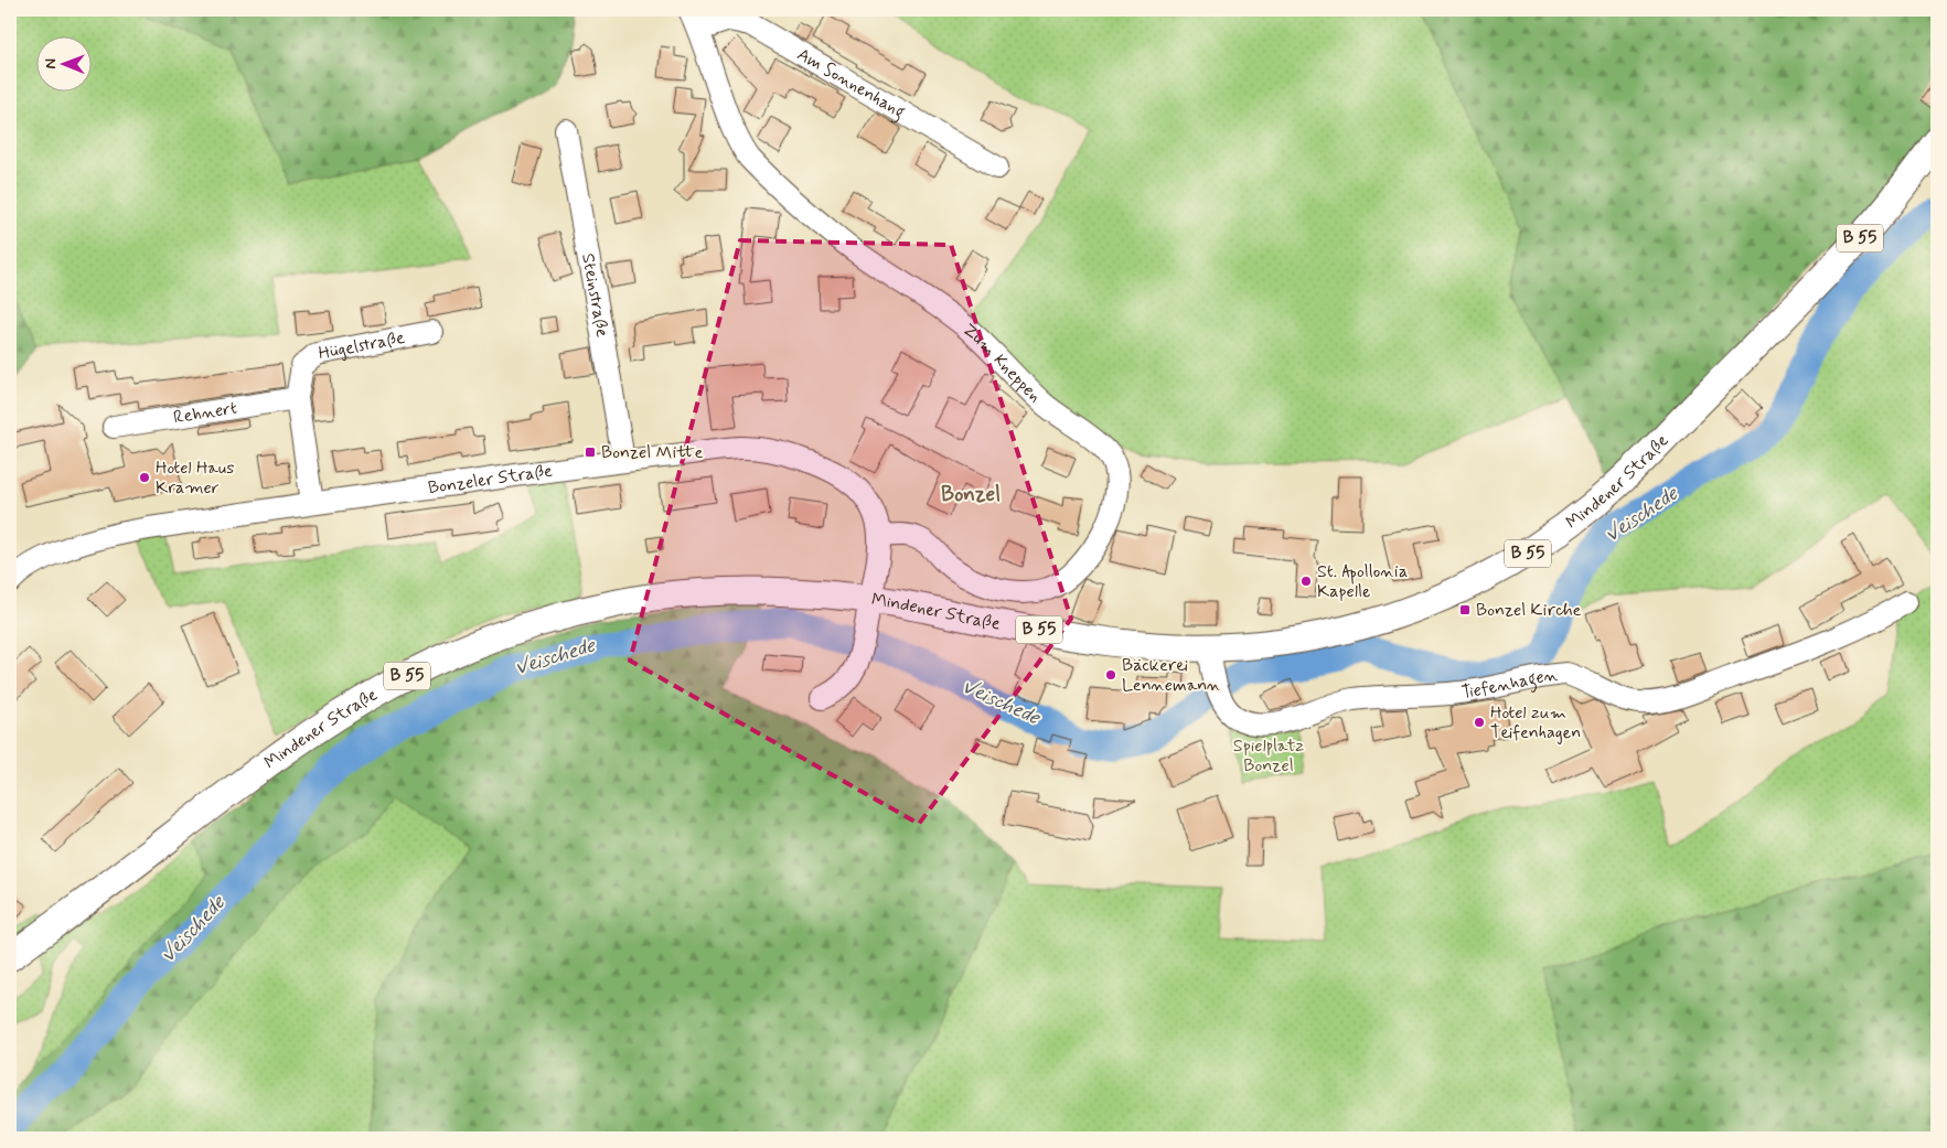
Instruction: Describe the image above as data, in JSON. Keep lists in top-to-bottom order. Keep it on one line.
{"streets":{"main road":["B 55","Mindener Straße"],"street":["Am Sonnenhang","Steinstraße","Hügelstraße","Zum Kneppen","Rehnert","Bonzeler Straße","Tiefenhagen"]},"crossings":[["Am Sonnenhang","Zum Kneppen"],["Steinstraße","Bonzeler Straße"],["Hügelstraße","Rehnert"],["Hügelstraße","Bonzeler Straße"],["Zum Kneppen","Bonzeler Straße"],["Bonzeler Straße","Mindener Straße"],["Mindener Straße","Tiefenhagen"]],"districts":["Bonzel"],"water":["Veischede"],"parks":["Spielplatz Bonzel"],"places":{"transit":["Bonzel Mitte","Bonzel Kirche"],"other":["Hotel Haus Kramer","St. Apollonia Kapelle","Bäckerei Lennemann","Hotel zum Teifenhagen"]},"north":"left"}
